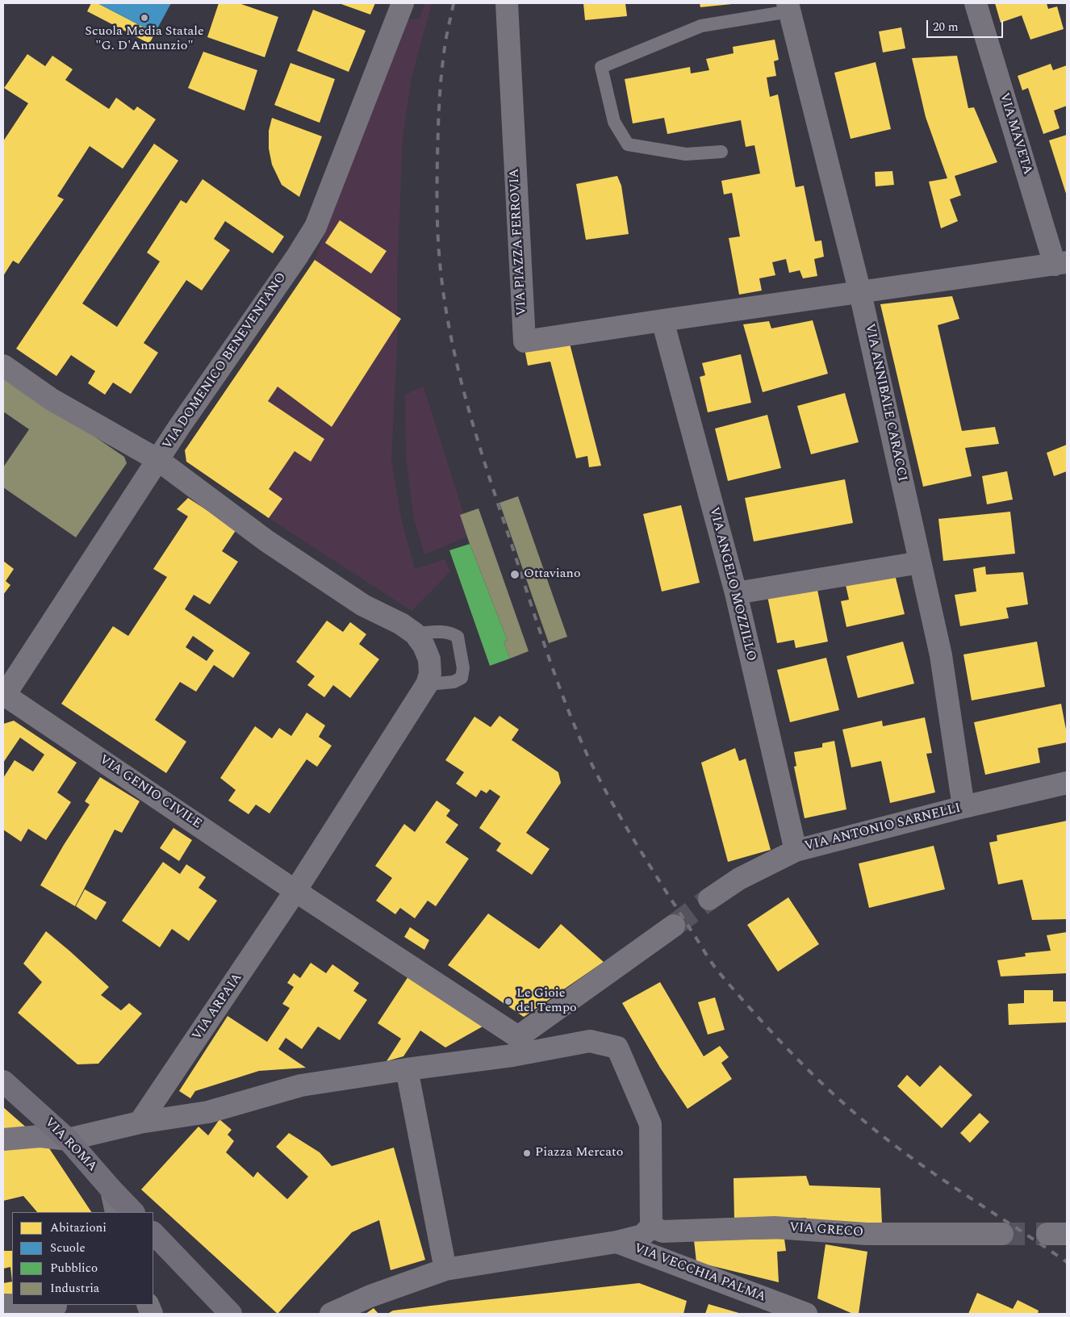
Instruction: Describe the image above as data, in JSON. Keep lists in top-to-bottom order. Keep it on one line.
{"streets":{"main road":["VIA ROMA"],"street":["VIA MAVETA","VIA PIAZZA FERROVIA","VIA DOMENICO BENEVENTANO","VIA ANNIBALE CARACCI","VIA ANGELO MOZZILLO","VIA GENIO CIVILE","VIA ANTONIO SARNELLI","VIA ARPAIA","VIA GRECO","VIA VECCHIA PALMA"]},"crossings":[["VIA MAVETA","VIA PIAZZA FERROVIA"],["VIA MAVETA","VIA ANNIBALE CARACCI"],["VIA MAVETA","VIA ANGELO MOZZILLO"],["VIA PIAZZA FERROVIA","VIA ANGELO MOZZILLO"],["VIA DOMENICO BENEVENTANO","VIA GENIO CIVILE"],["VIA ANNIBALE CARACCI","VIA ANTONIO SARNELLI"],["VIA ANGELO MOZZILLO","VIA ANTONIO SARNELLI"],["VIA GENIO CIVILE","VIA ARPAIA"]],"places":["Scuola Media Statale \"G. D'Annunzio\"","Ottaviano","Le Gioie del Tempo","Piazza Mercato"],"legend":["Abitazioni","Scuole","Pubblico","Industria"],"scale_bar":"20 m"}
